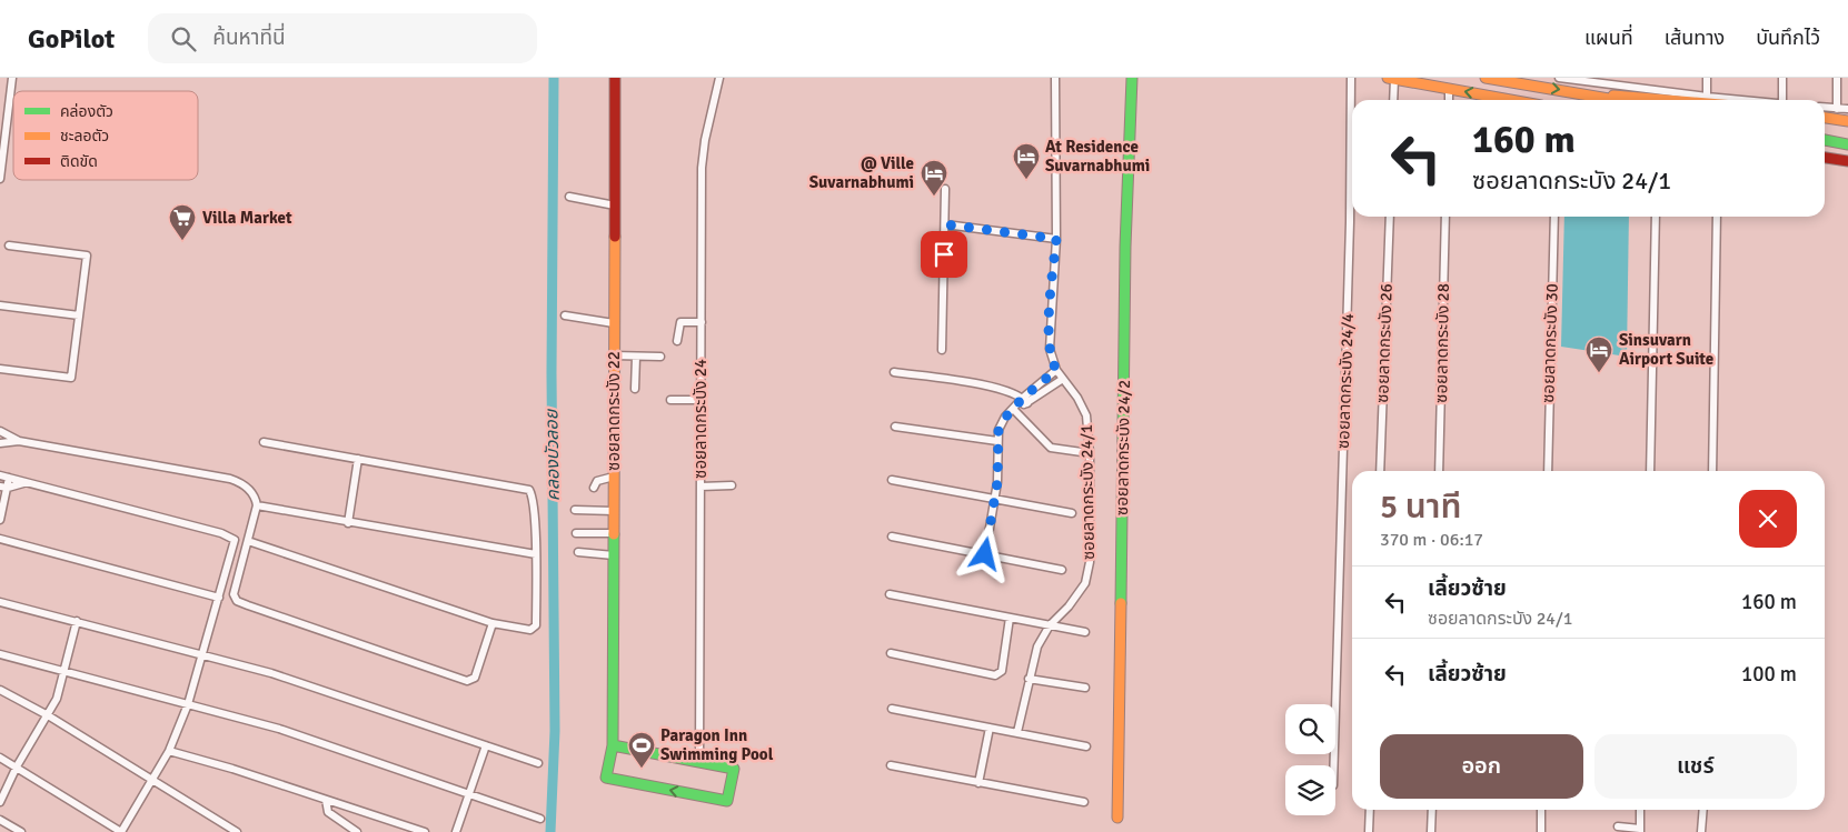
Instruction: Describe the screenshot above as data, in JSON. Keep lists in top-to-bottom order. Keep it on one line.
{"streets":{"street":["ซอยลาดกระบัง 26","ซอยลาดกระบัง 28","ซอยลาดกระบัง 30","ซอยลาดกระบัง 24/4","ซอยลาดกระบัง 22","ซอยลาดกระบัง 24","ซอยลาดกระบัง 24/2","ซอยลาดกระบัง 24/1"]},"crossings":[["ซอยลาดกระบัง 22","ซอยลาดกระบัง 24"]],"water":["คลองบัวลอย"],"places":{"hotel":["At Residence Suvarnabhumi","@ Ville Suvarnabhumi","Sinsuvarn Airport Suite"],"supermarket":["Villa Market"],"sports":["Paragon Inn Swimming Pool"]},"legend":["คล่องตัว","ชะลอตัว","ติดขัด"],"page":{"header":"GoPilot","search":"ค้นหาที่นี่","nav":["แผนที่","เส้นทาง","บันทึกไว้"],"turn":["160 m","ซอยลาดกระบัง 24/1"],"heading":["5 นาที","370 m · 06:17"],"list":[{"name":"เลี้ยวซ้าย","note":"ซอยลาดกระบัง 24/1","value":"160 m"},{"name":"เลี้ยวซ้าย","value":"100 m"}],"buttons":["ออก","แชร์"]}}
